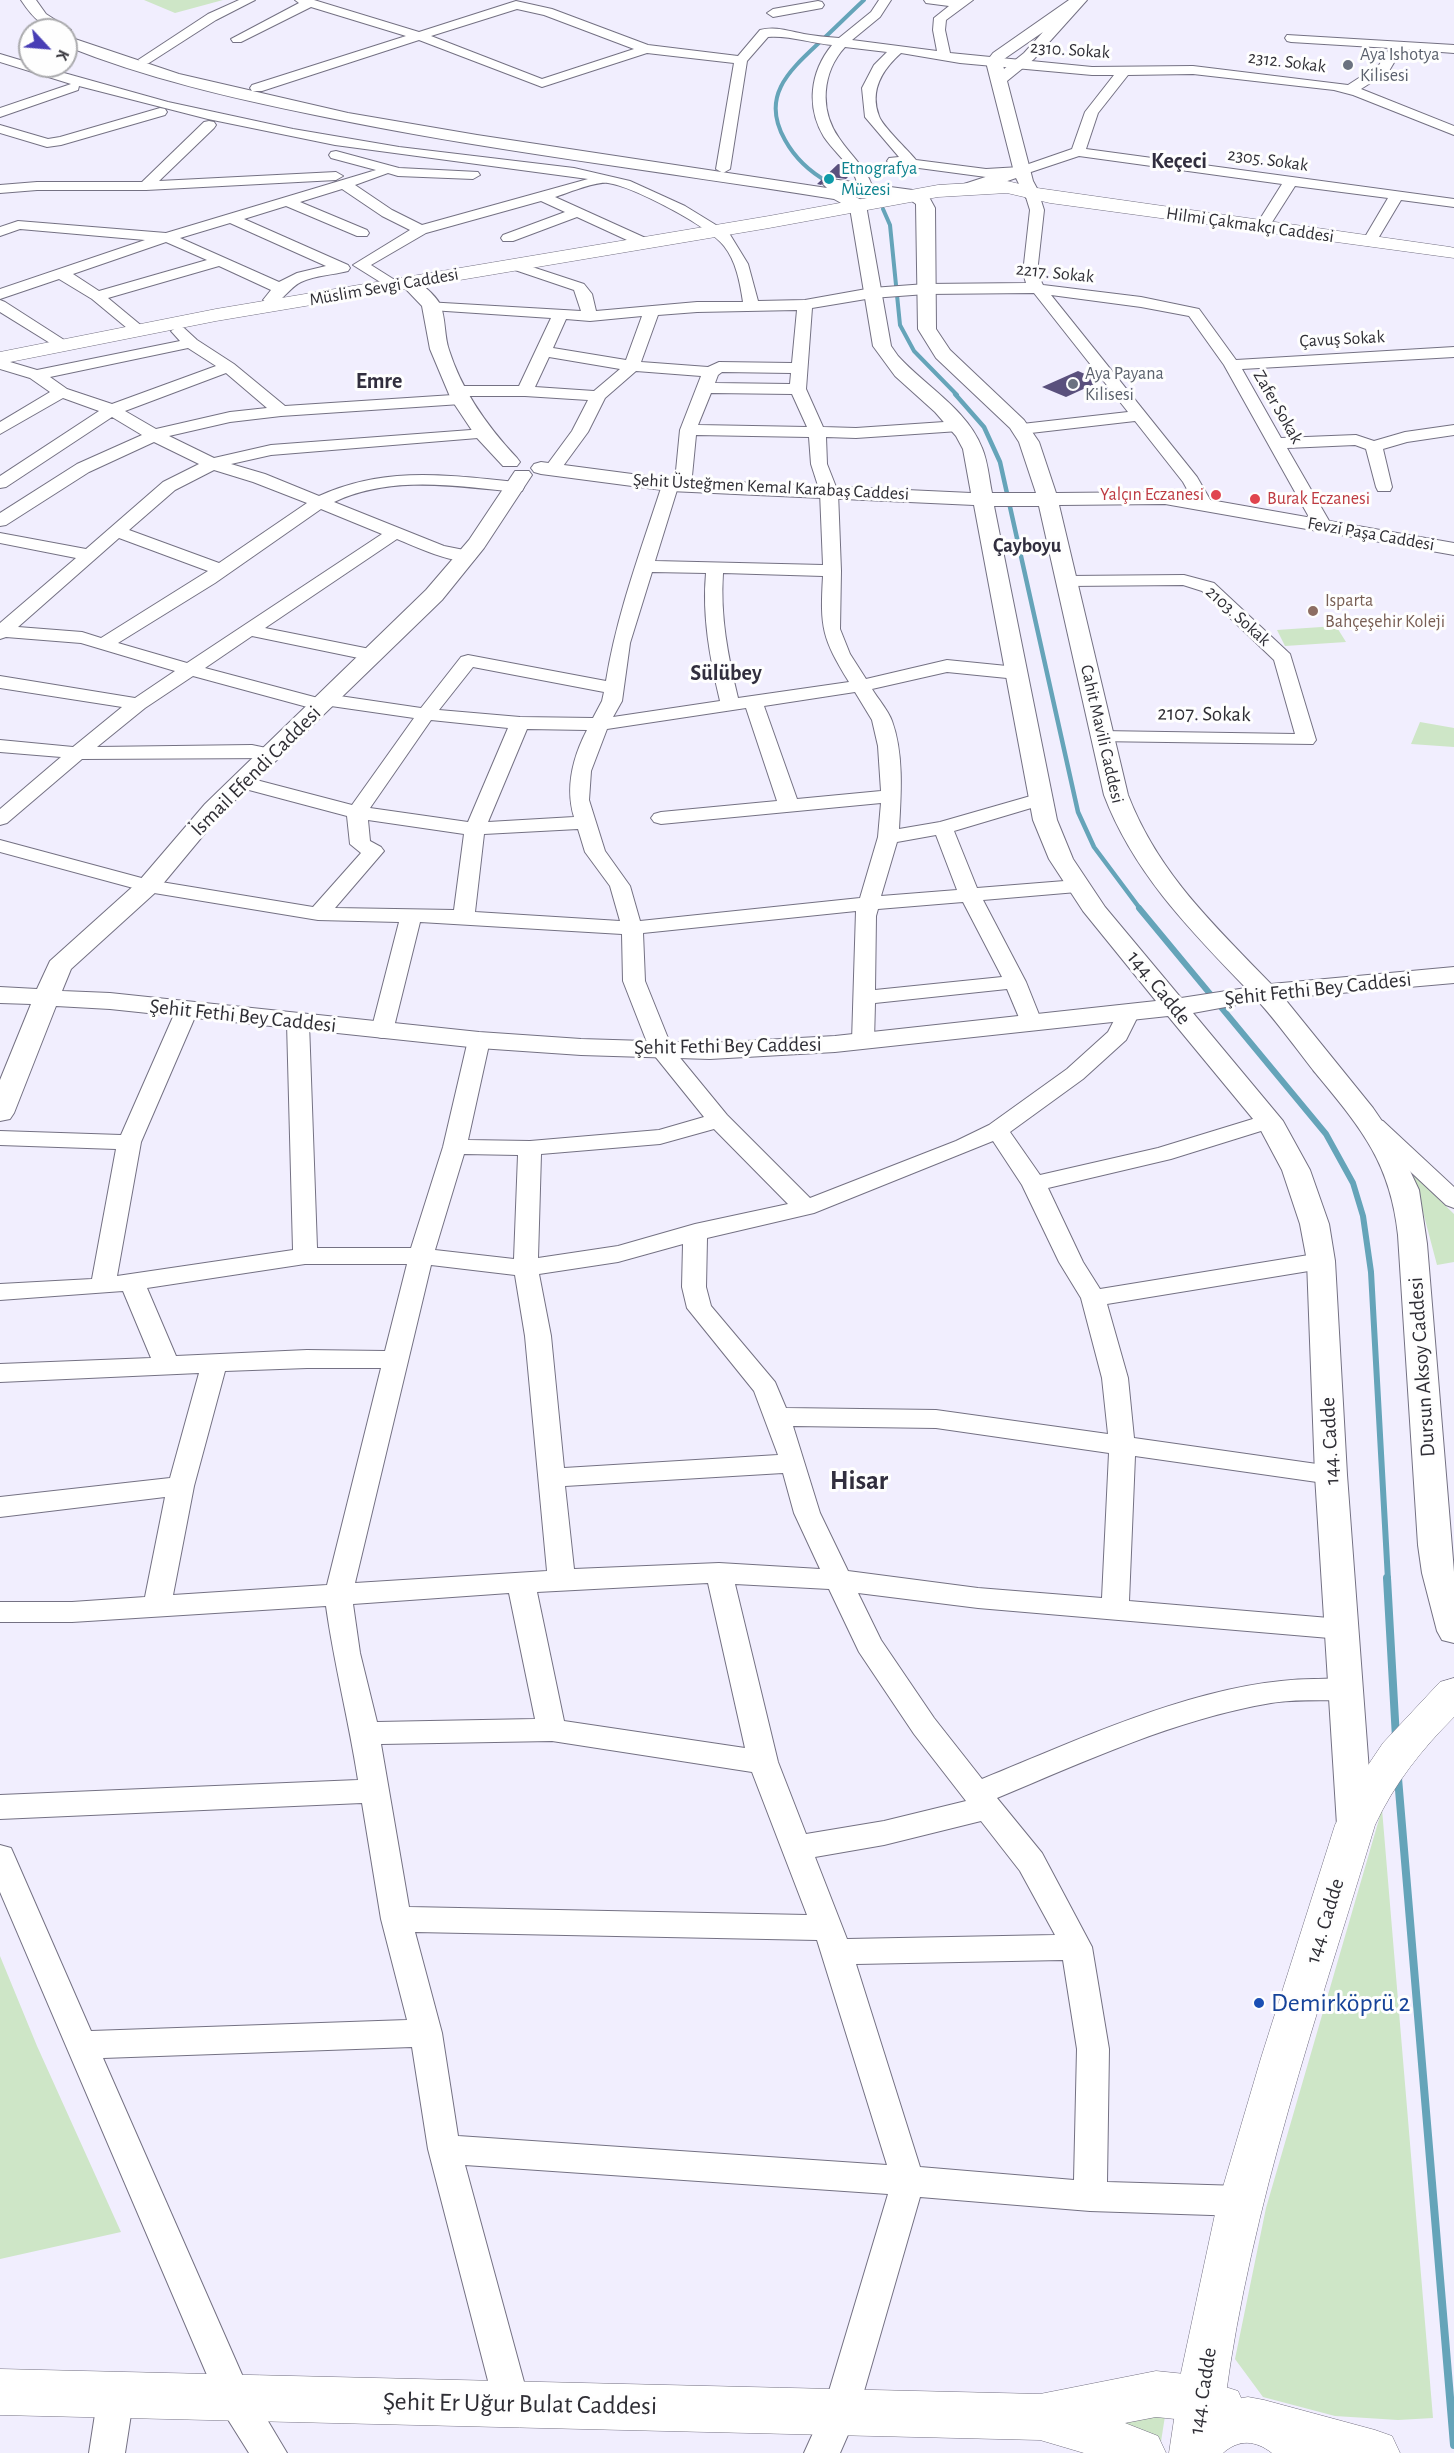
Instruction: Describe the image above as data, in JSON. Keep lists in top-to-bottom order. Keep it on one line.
{"streets":{"main road":["Hilmi Çakmakçı Caddesi","Müslim Sevgi Caddesi","144. Cadde","Şehit Er Uğur Bulat Caddesi"],"street":["2310. Sokak","2312. Sokak","2305. Sokak","2217. Sokak","Çavuş Sokak","Zafer Sokak","Şehit Üsteğmen Kemal Karabaş Caddesi","Fevzi Paşa Caddesi","2103. Sokak","2107. Sokak","Cahit Mavili Caddesi","İsmail Efendi Caddesi","Şehit Fethi Bey Caddesi","Dursun Aksoy Caddesi"]},"crossings":[["2310. Sokak","2312. Sokak"],["Hilmi Çakmakçı Caddesi","Müslim Sevgi Caddesi"],["2217. Sokak","Zafer Sokak"],["2217. Sokak","Cahit Mavili Caddesi"],["2217. Sokak","144. Cadde"],["Müslim Sevgi Caddesi","Cahit Mavili Caddesi"],["Müslim Sevgi Caddesi","144. Cadde"],["Çavuş Sokak","Zafer Sokak"],["Zafer Sokak","Fevzi Paşa Caddesi"],["Şehit Üsteğmen Kemal Karabaş Caddesi","Fevzi Paşa Caddesi"],["Şehit Üsteğmen Kemal Karabaş Caddesi","İsmail Efendi Caddesi"],["Şehit Üsteğmen Kemal Karabaş Caddesi","144. Cadde"],["Fevzi Paşa Caddesi","Cahit Mavili Caddesi"],["Fevzi Paşa Caddesi","144. Cadde"],["2103. Sokak","2107. Sokak"],["2103. Sokak","Cahit Mavili Caddesi"],["2107. Sokak","Cahit Mavili Caddesi"],["Cahit Mavili Caddesi","Şehit Fethi Bey Caddesi"],["Cahit Mavili Caddesi","Dursun Aksoy Caddesi"],["İsmail Efendi Caddesi","Şehit Fethi Bey Caddesi"],["144. Cadde","Şehit Fethi Bey Caddesi"],["144. Cadde","Şehit Er Uğur Bulat Caddesi"]],"districts":["Keçeci","Emre","Çayboyu","Sülübey","Hisar"],"places":["Aya Ishotya Kilisesi","Etnografya Müzesi","Aya Payana Kilisesi","Yalçın Eczanesi","Burak Eczanesi","Isparta Bahçeşehir Koleji","Demirköprü 2"],"north":"bottom right"}
